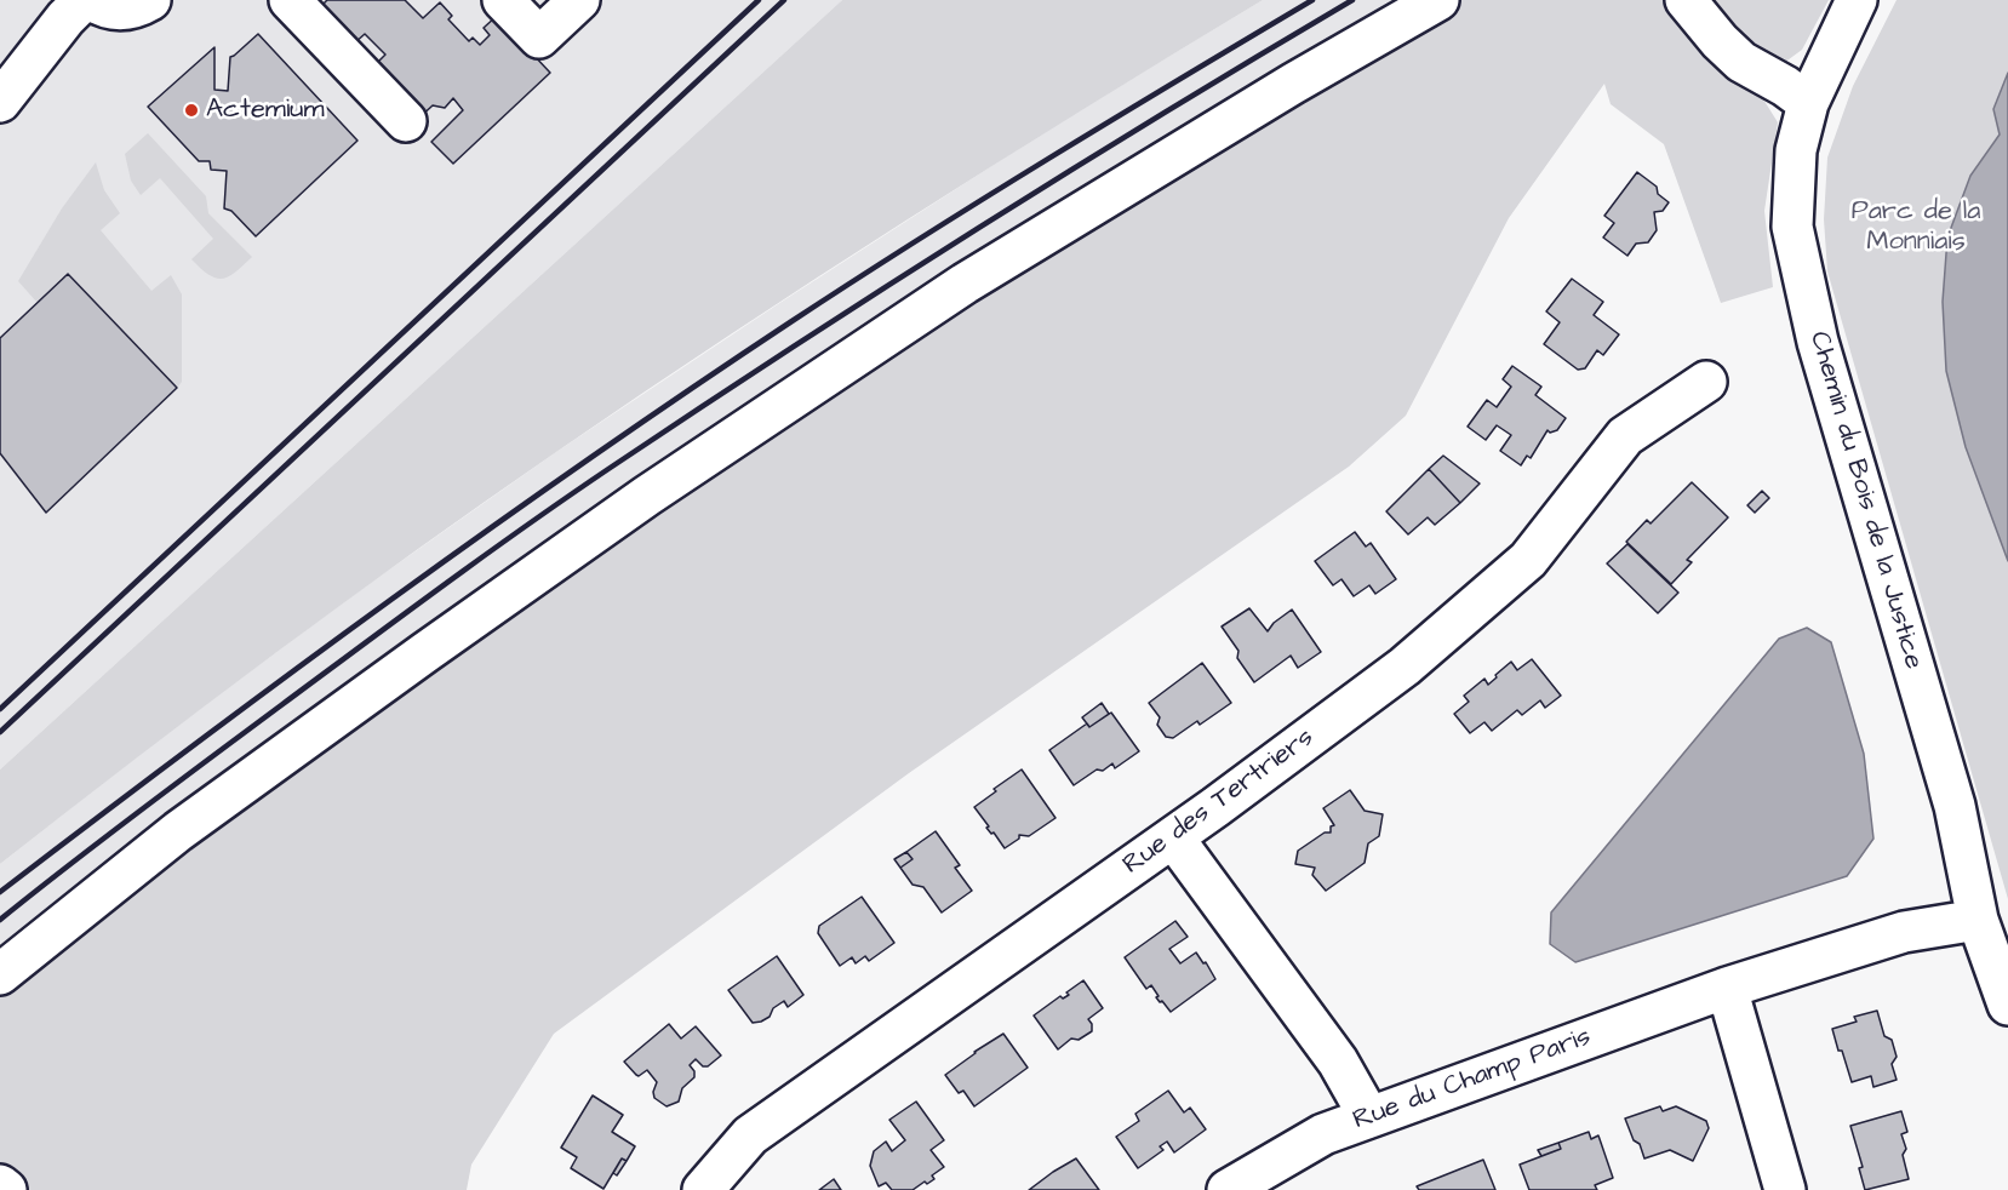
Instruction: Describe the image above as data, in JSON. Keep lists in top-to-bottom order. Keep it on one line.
{"streets":{"street":["Chemin du Bois de la Justice","Rue des Tertriers","Rue du Champ Paris"]},"crossings":[["Chemin du Bois de la Justice","Rue du Champ Paris"]],"parks":["Parc de la Monniais"],"places":["Actemium"]}
